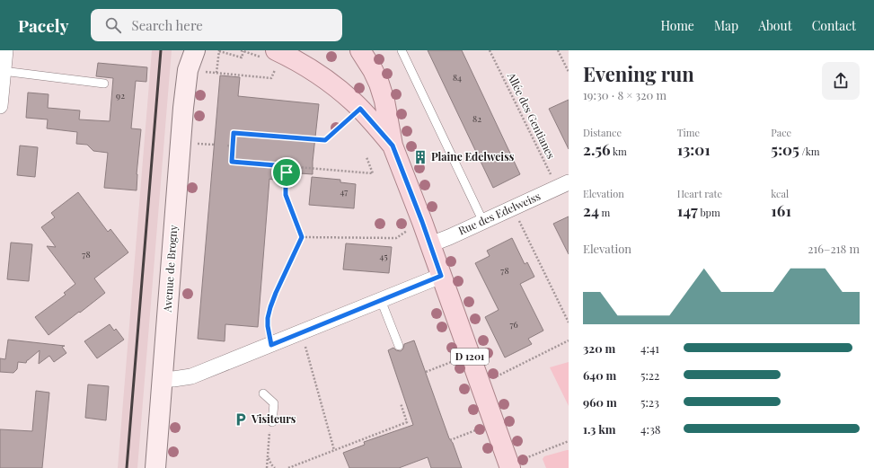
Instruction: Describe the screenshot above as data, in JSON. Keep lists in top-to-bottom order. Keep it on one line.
{"streets":{"main road":["Avenue de Brogny","D 1201"],"street":["Rue des Edelweiss"],"path":["Allée des Gentianes"]},"crossings":[["Allée des Gentianes","Rue des Edelweiss"],["Rue des Edelweiss","D 1201"]],"places":{"building":["Plaine Edelweiss"],"parking":["Visiteurs"]},"house_numbers":["84","92","82","47","78","45","78","76"],"page":{"header":"Pacely","search":"Search here","nav":["Home","Map","About","Contact"],"heading":["Evening run","19:30 · 8 × 320 m"],"stats":[["Distance","2.56 km"],["Time","13:01"],["Pace","5:05 /km"],["Elevation","24 m"],["Heart rate","147 bpm"],["kcal","161"]],"chart":["Elevation","216–218 m"],"list":[{"name":"320 m","note":"4:41"},{"name":"640 m","note":"5:22"},{"name":"960 m","note":"5:23"},{"name":"1.3 km","note":"4:38"}]}}
